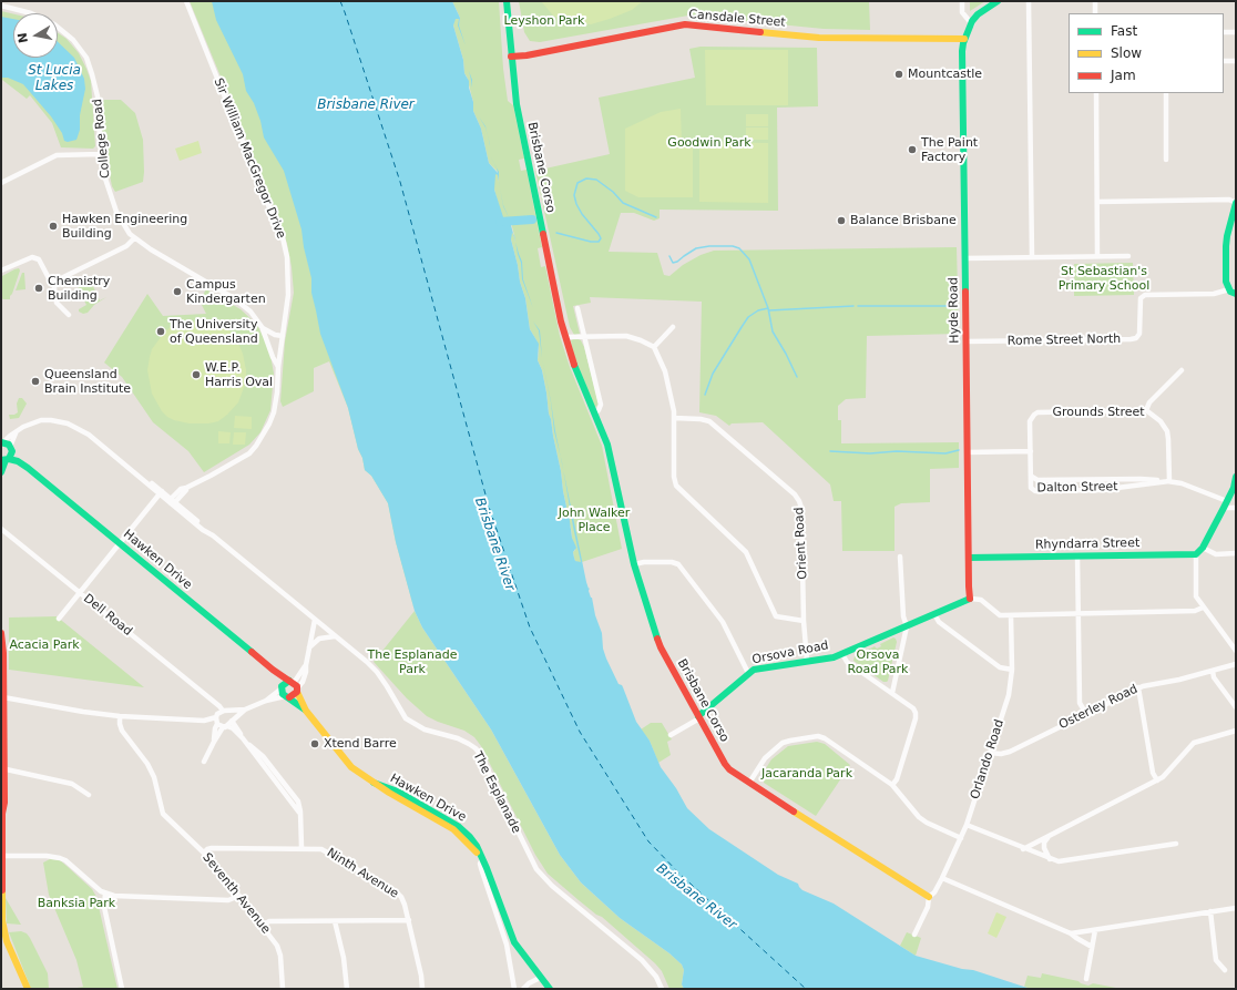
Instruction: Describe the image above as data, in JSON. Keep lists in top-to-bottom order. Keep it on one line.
{"streets":{"street":["Cansdale Street","College Road","Sir William MacGregor Drive","Brisbane Corso","Hyde Road","Rome Street North","Grounds Street","Dalton Street","Orient Road","Rhyndarra Street","Hawken Drive","Dell Road","Orsova Road","Osterley Road","Orlando Road","The Esplanade","Ninth Avenue","Seventh Avenue"]},"crossings":[["Cansdale Street","Brisbane Corso"],["Cansdale Street","Hyde Road"],["College Road","Sir William MacGregor Drive"],["Sir William MacGregor Drive","The Esplanade"],["Brisbane Corso","Orsova Road"],["Brisbane Corso","Orlando Road"],["Hyde Road","Rome Street North"],["Hyde Road","Rhyndarra Street"],["Hyde Road","Orsova Road"],["Grounds Street","Dalton Street"],["Orient Road","Orsova Road"],["Hawken Drive","The Esplanade"],["Osterley Road","Orlando Road"],["Ninth Avenue","Seventh Avenue"]],"water":["St Lucia Lakes","Brisbane River"],"parks":["Leyshon Park","Goodwin Park","St Sebastian's Primary School","John Walker Place","Acacia Park","The Esplanade Park","Orsova Road Park","Jacaranda Park","Banksia Park"],"places":["Mountcastle","The Paint Factory","Balance Brisbane","Hawken Engineering Building","Chemistry Building","Campus Kindergarten","The University of Queensland","W.E.P. Harris Oval","Queensland Brain Institute","Xtend Barre"],"legend":["Fast","Slow","Jam"],"north":"left"}
